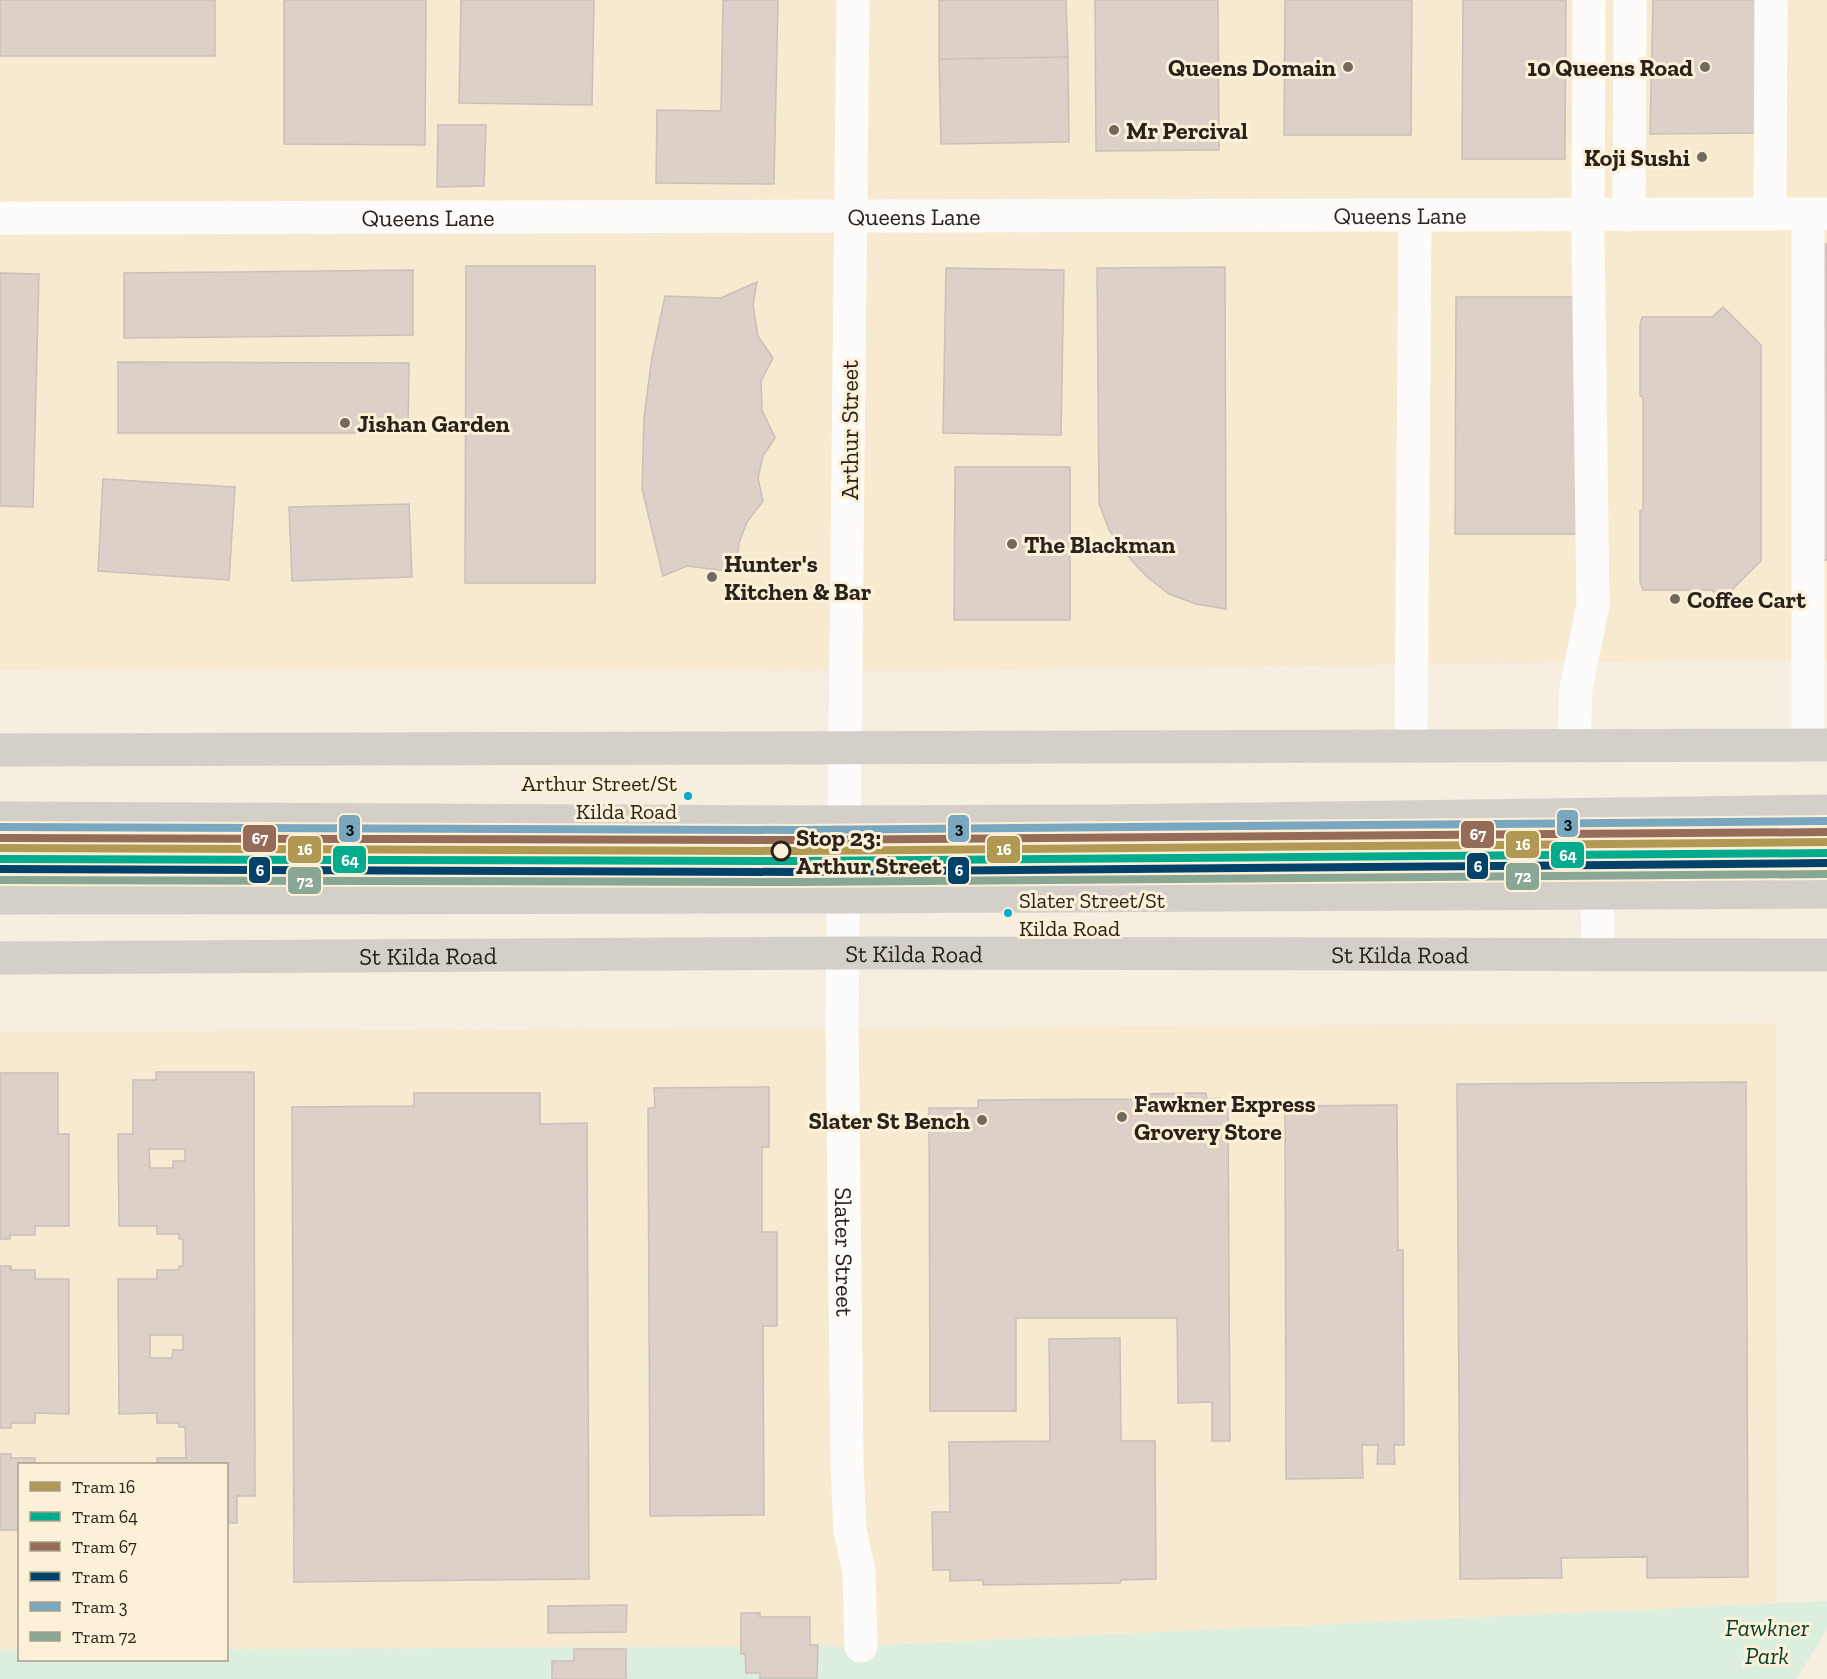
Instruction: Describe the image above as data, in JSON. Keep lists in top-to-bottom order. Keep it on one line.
{"streets":{"main road":["St Kilda Road"],"street":["Queens Lane","Arthur Street","Slater Street"]},"crossings":[["Queens Lane","Arthur Street"],["Arthur Street","Slater Street"],["St Kilda Road","Slater Street"]],"parks":["Fawkner Park"],"places":["Queens Domain","10 Queens Road","Mr Percival","Koji Sushi","Jishan Garden","The Blackman","Hunter's Kitchen & Bar","Coffee Cart","Arthur Street/St Kilda Road","Stop 23: Arthur Street","Slater Street/St Kilda Road","Fawkner Express Grovery Store","Slater St Bench"],"lines":["tram line 3","tram line 67","tram line 16","tram line 64","tram line 6","tram line 72"],"legend":["Tram 16","Tram 64","Tram 67","Tram 6","Tram 3","Tram 72"]}
